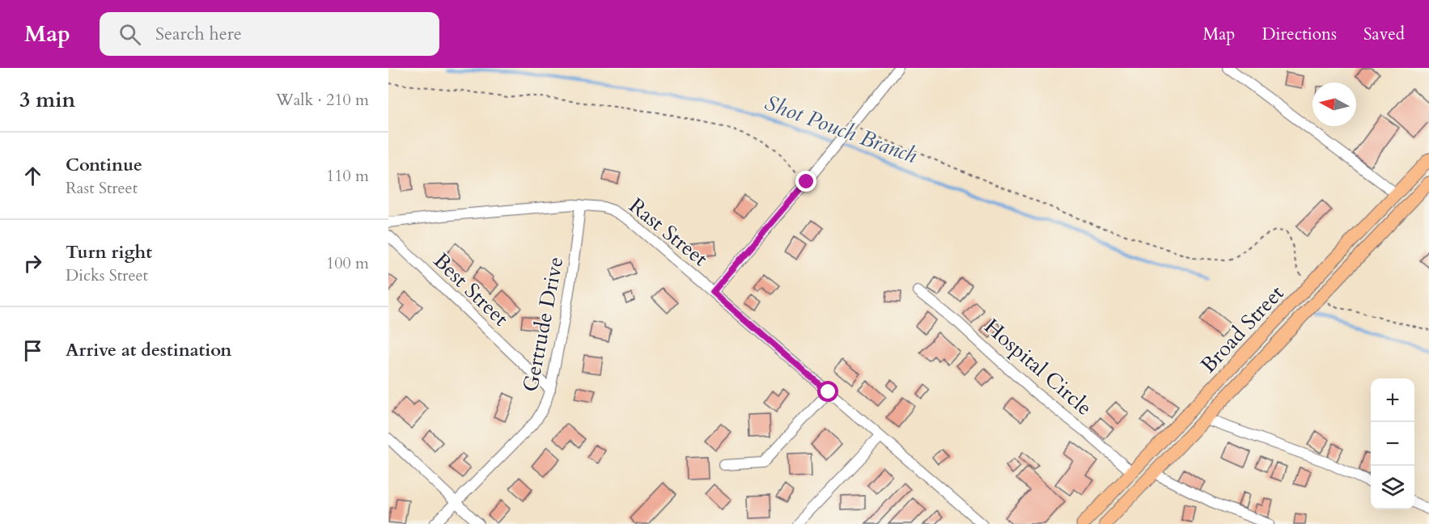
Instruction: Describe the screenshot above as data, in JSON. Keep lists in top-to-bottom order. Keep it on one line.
{"streets":{"main road":["Broad Street"],"street":["Rast Street","Best Street","Gertrude Drive","Hospital Circle"]},"crossings":[["Rast Street","Gertrude Drive"],["Best Street","Gertrude Drive"],["Broad Street","Hospital Circle"]],"water":["Shot Pouch Branch"],"north":"left","page":{"header":"Map","search":"Search here","nav":["Map","Directions","Saved"],"heading":["3 min","Walk · 210 m"],"list":[["Continue","Rast Street","110 m"],["Turn right","Dicks Street","100 m"],"Arrive at destination"],"map_buttons":["+","−"]}}
